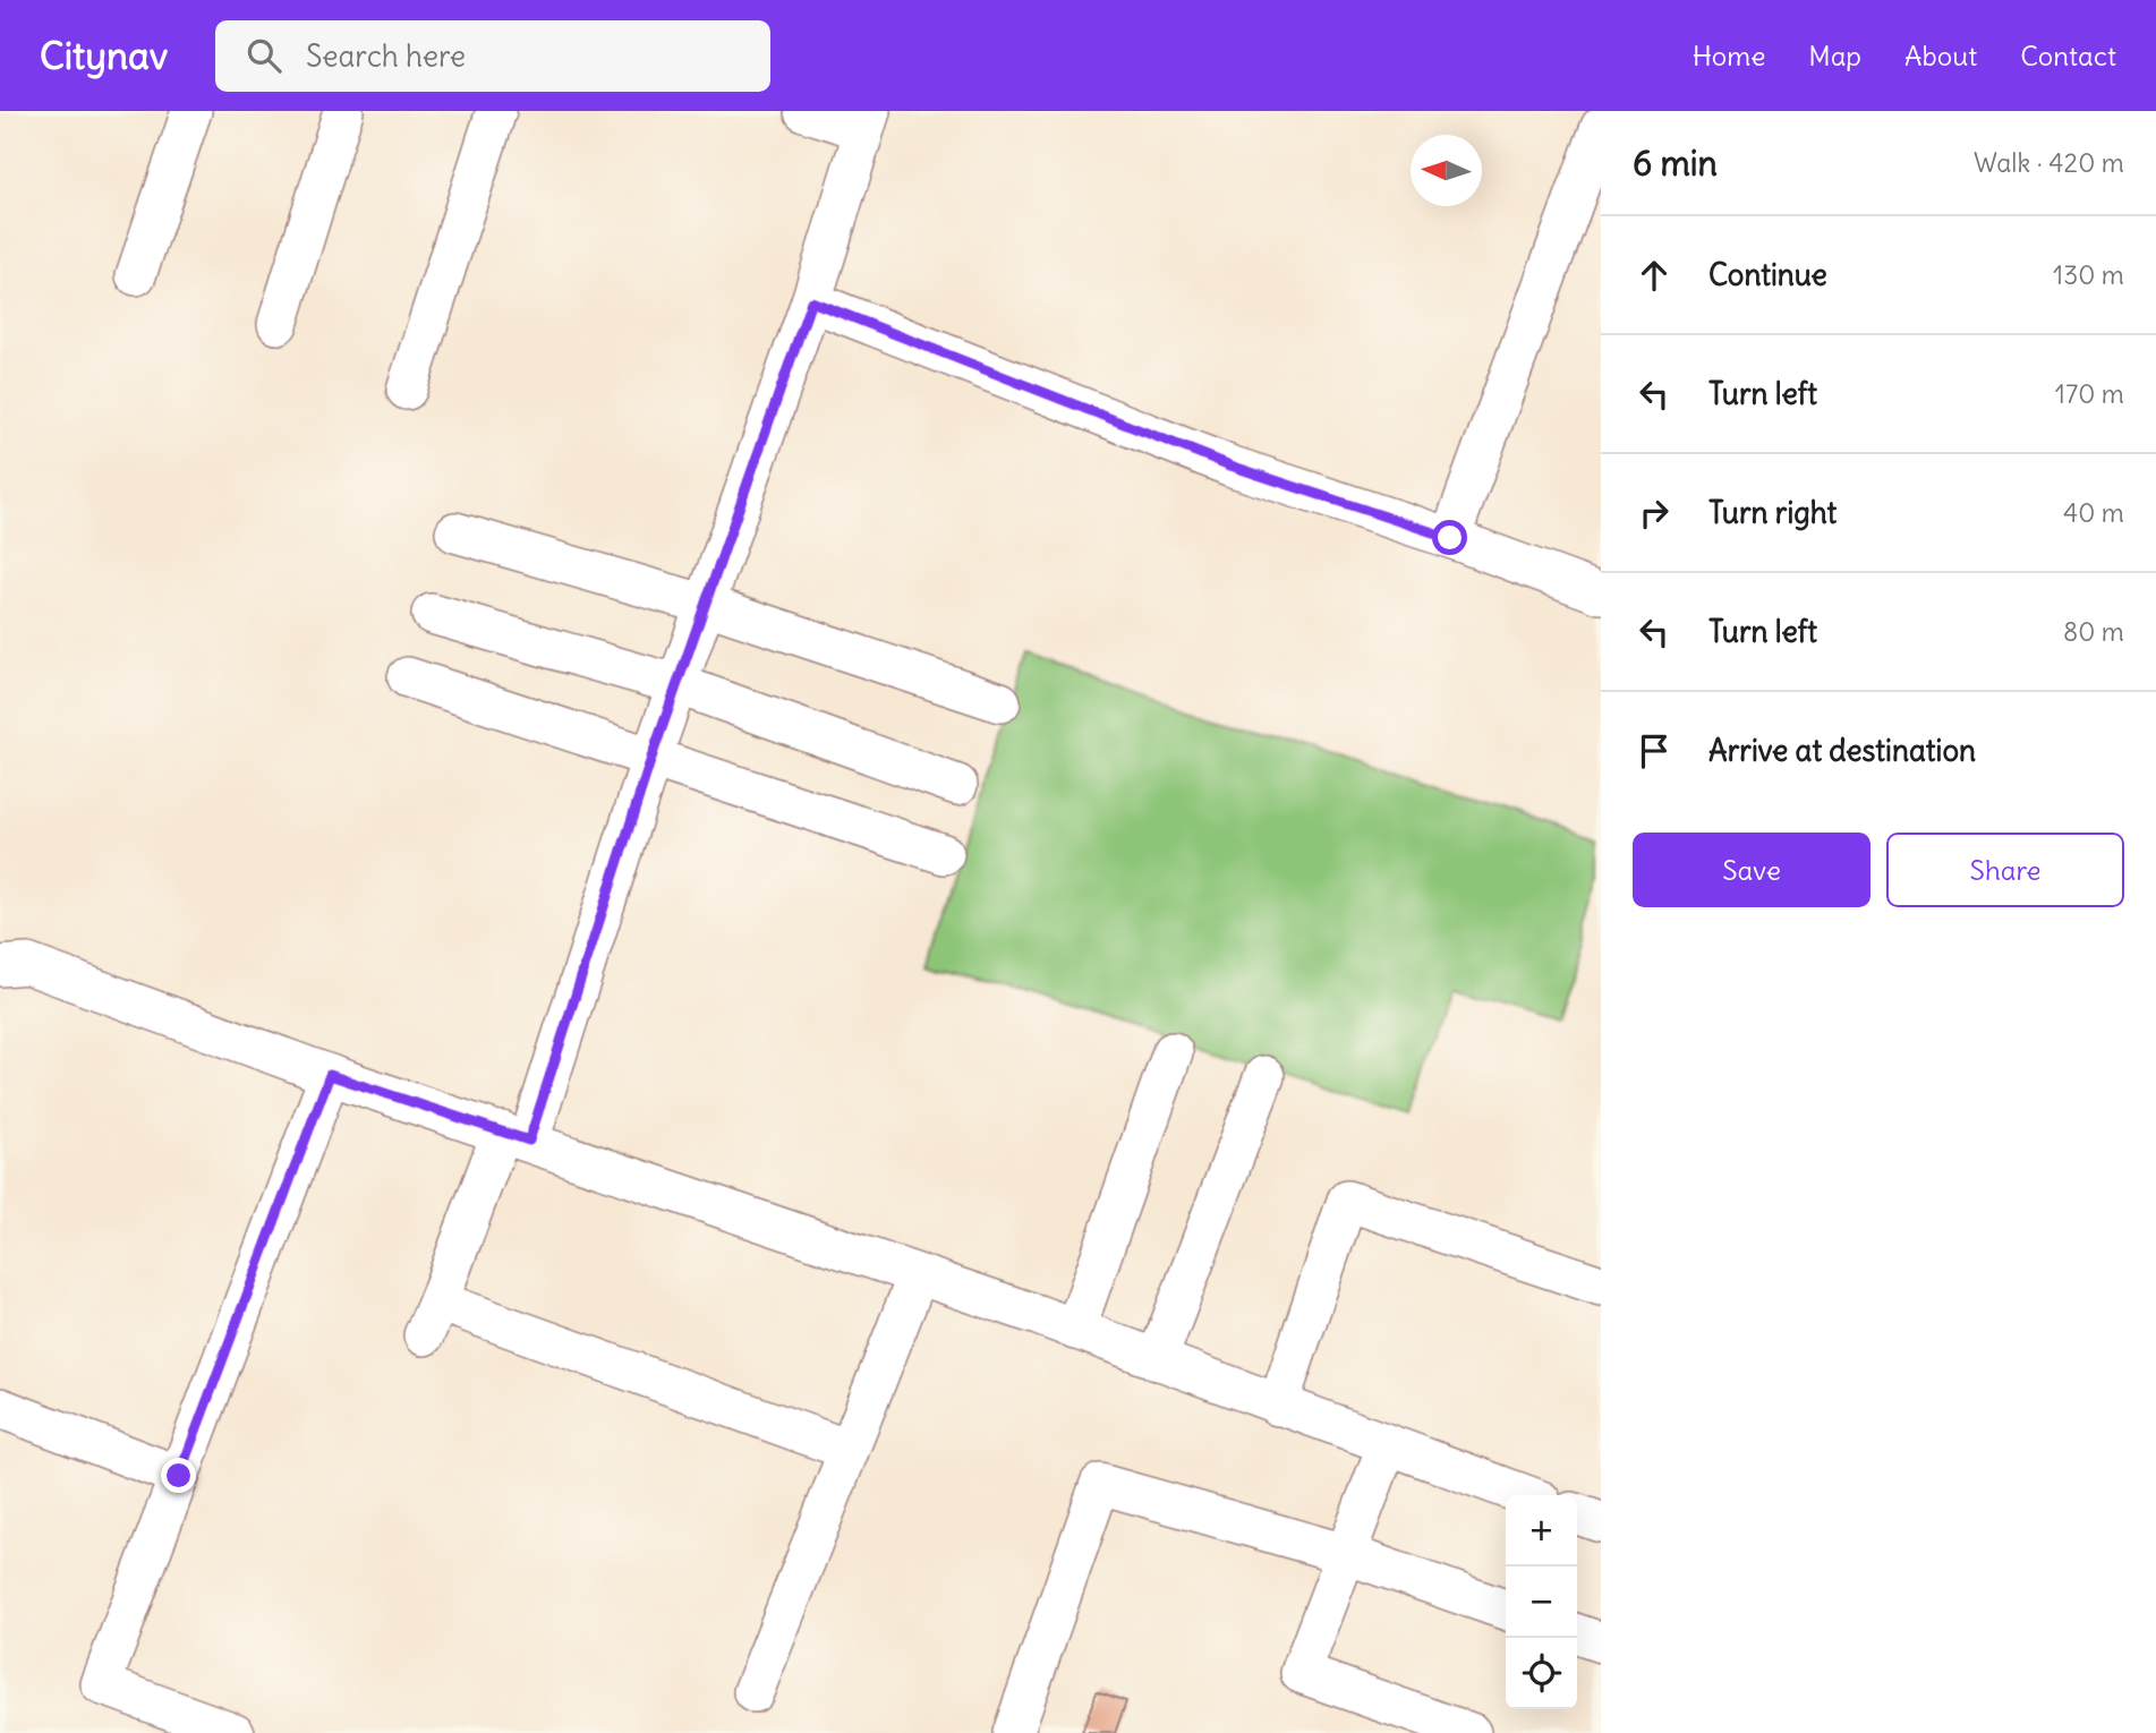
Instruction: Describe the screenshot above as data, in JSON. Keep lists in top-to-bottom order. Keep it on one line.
{"north":"left","page":{"header":"Citynav","search":"Search here","nav":["Home","Map","About","Contact"],"heading":["6 min","Walk · 420 m"],"list":[["Continue","130 m"],["Turn left","170 m"],["Turn right","40 m"],["Turn left","80 m"],"Arrive at destination"],"buttons":["Save","Share"],"map_buttons":["+","−"]}}
